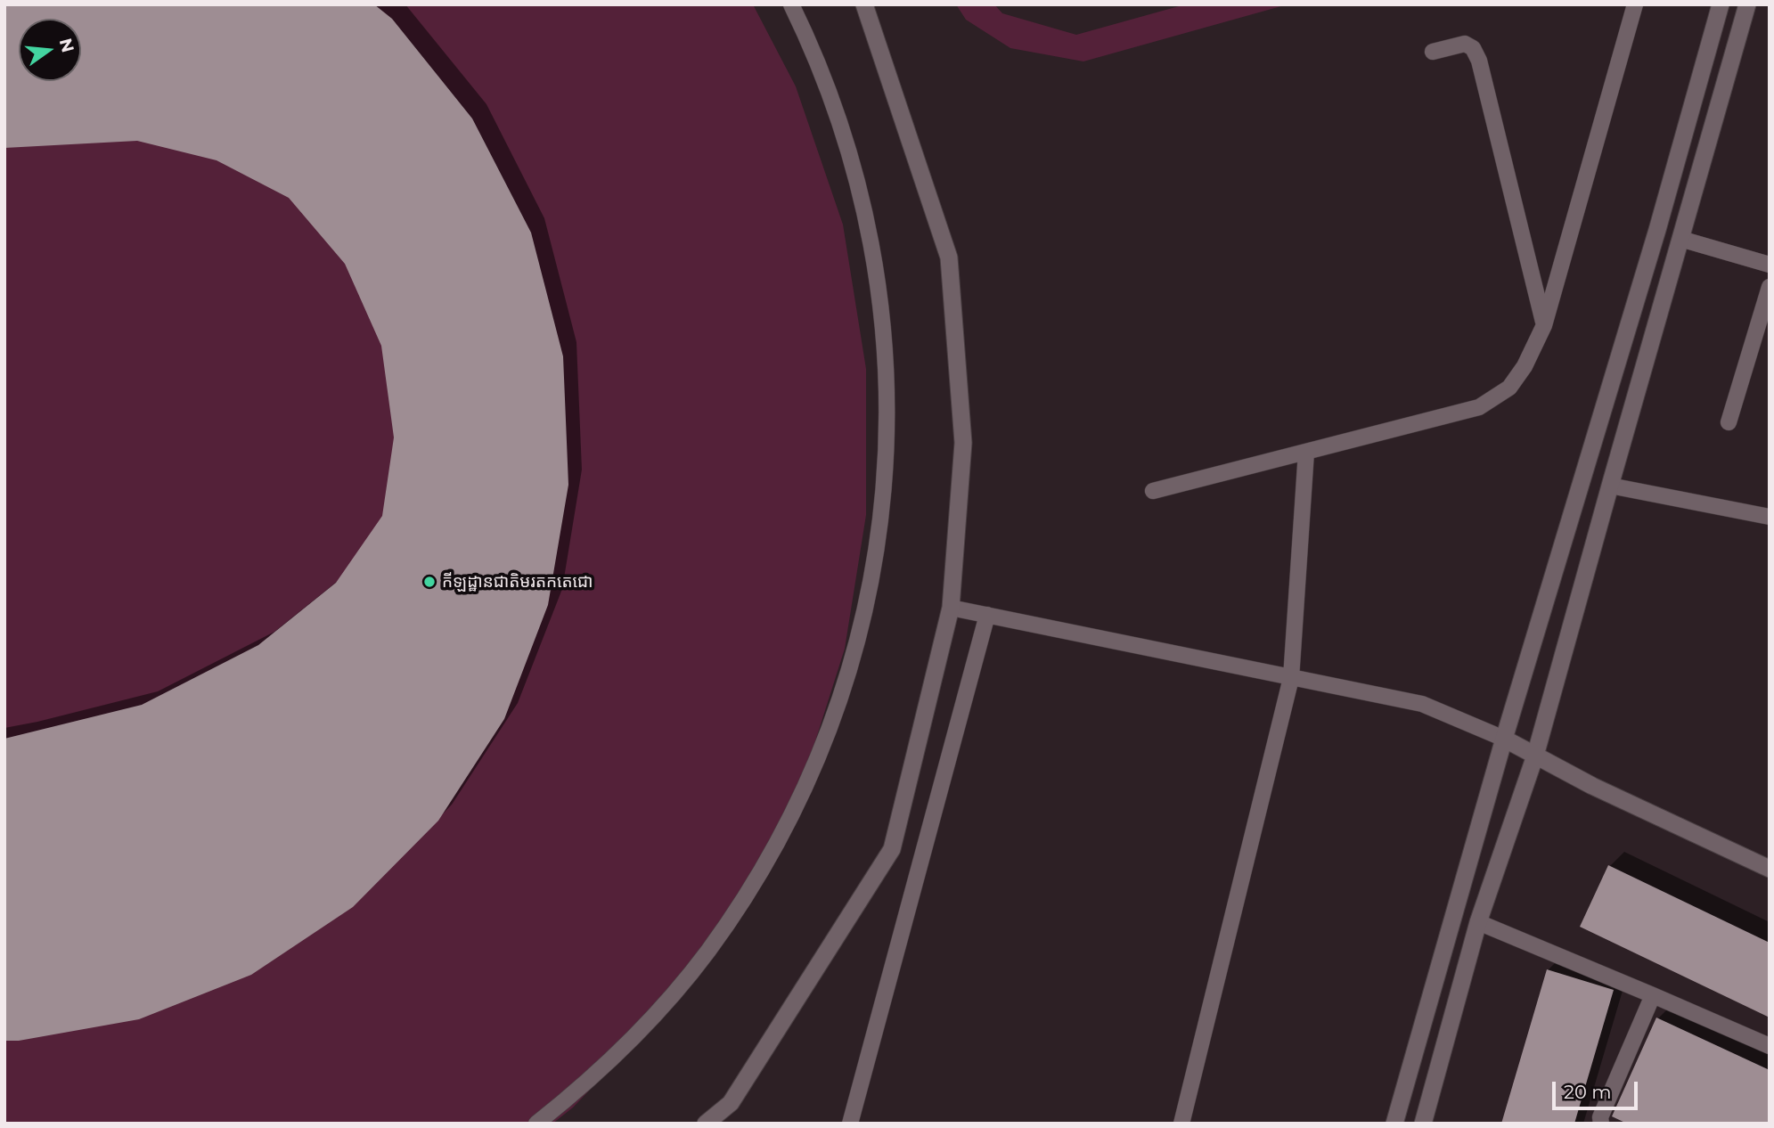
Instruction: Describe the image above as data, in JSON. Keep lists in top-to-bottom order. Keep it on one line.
{"places":["កីឡដ្ឋានជាតិមរតកតេជោ"],"scale_bar":"20 m","north":"right"}
